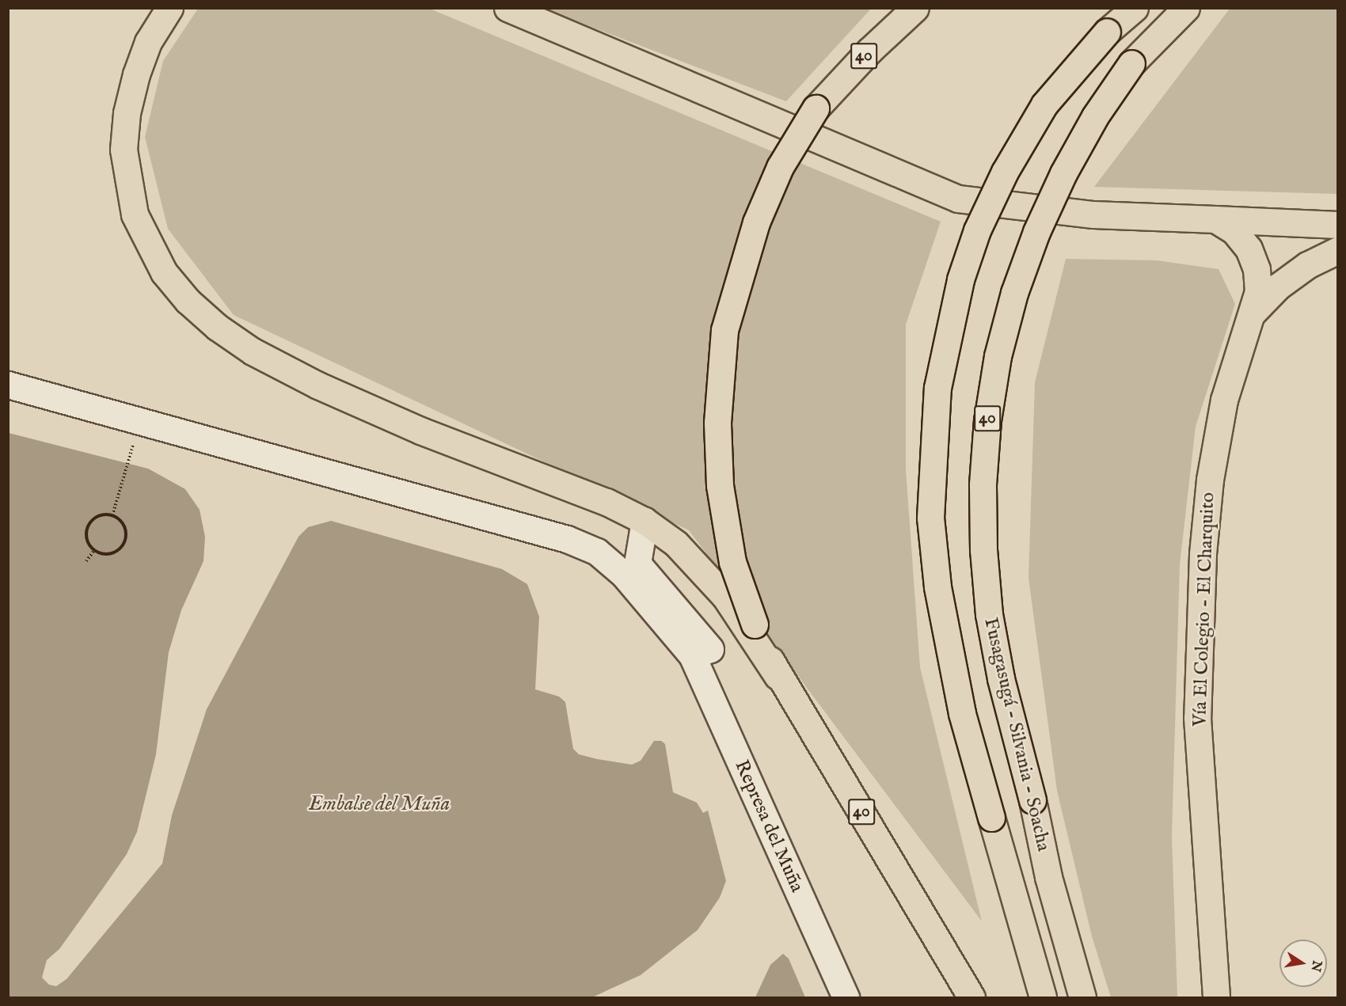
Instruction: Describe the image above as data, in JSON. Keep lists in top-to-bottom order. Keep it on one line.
{"streets":{"main road":["40","Vía El Colegio - El Charquito","Fusagasugá - Silvania - Soacha"],"street":["Represa del Muña"]},"water":["Embalse del Muña"],"north":"right"}
